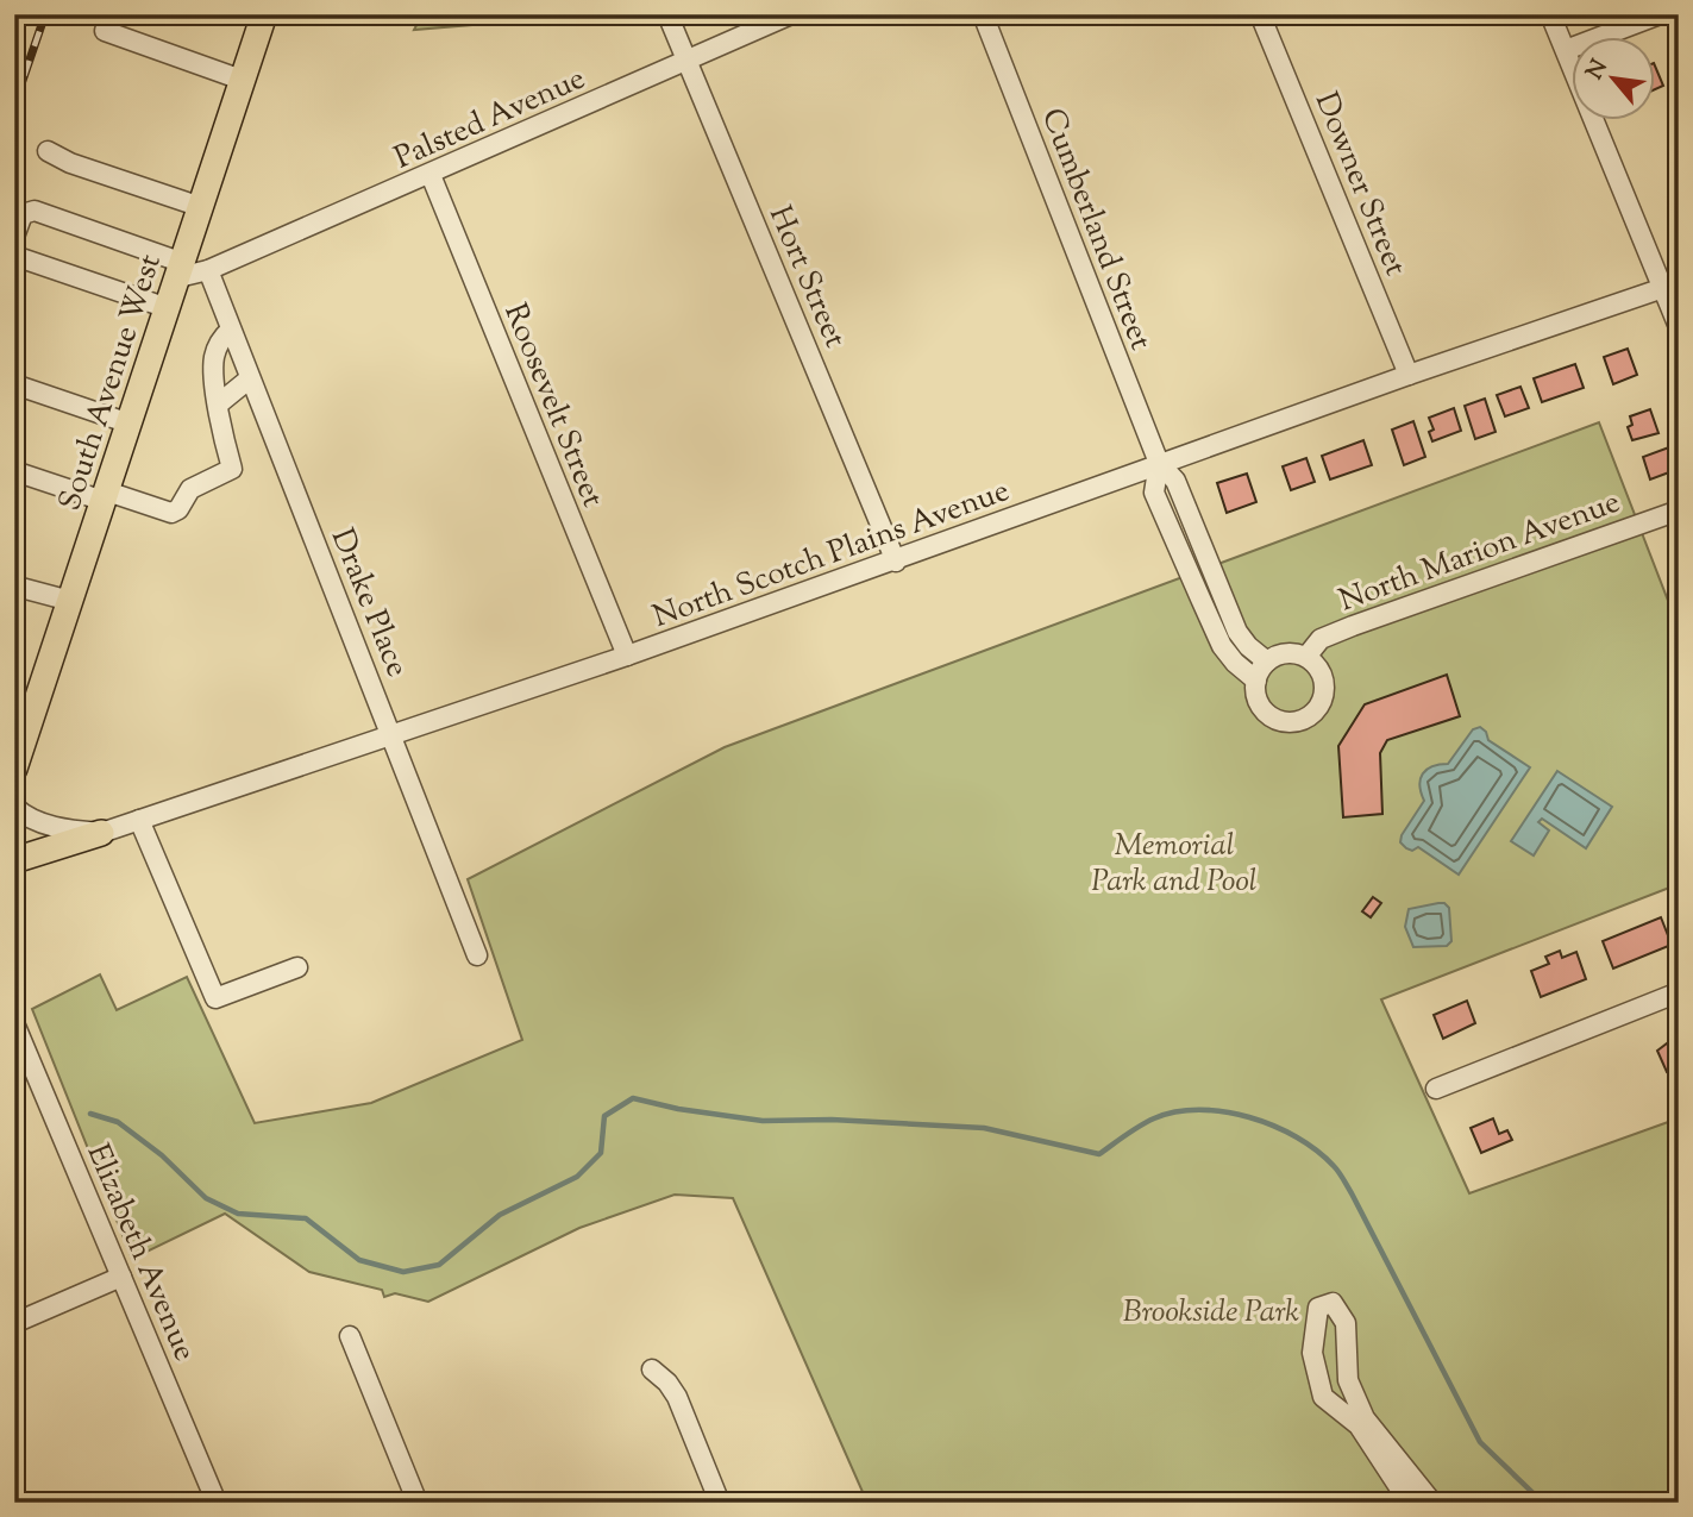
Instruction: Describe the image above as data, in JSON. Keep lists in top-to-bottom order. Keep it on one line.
{"streets":{"main road":["South Avenue West"],"street":["Palsted Avenue","Downer Street","Cumberland Street","Hort Street","Roosevelt Street","North Marion Avenue","North Scotch Plains Avenue","Drake Place","Elizabeth Avenue"]},"crossings":[["Palsted Avenue","Hort Street"],["Palsted Avenue","South Avenue West"],["Palsted Avenue","Roosevelt Street"],["Palsted Avenue","Drake Place"],["Downer Street","North Scotch Plains Avenue"],["Cumberland Street","North Marion Avenue"],["Cumberland Street","North Scotch Plains Avenue"],["Hort Street","North Scotch Plains Avenue"],["Roosevelt Street","North Scotch Plains Avenue"],["North Scotch Plains Avenue","Drake Place"]],"parks":["Memorial Park and Pool","Brookside Park"],"north":"top left"}
